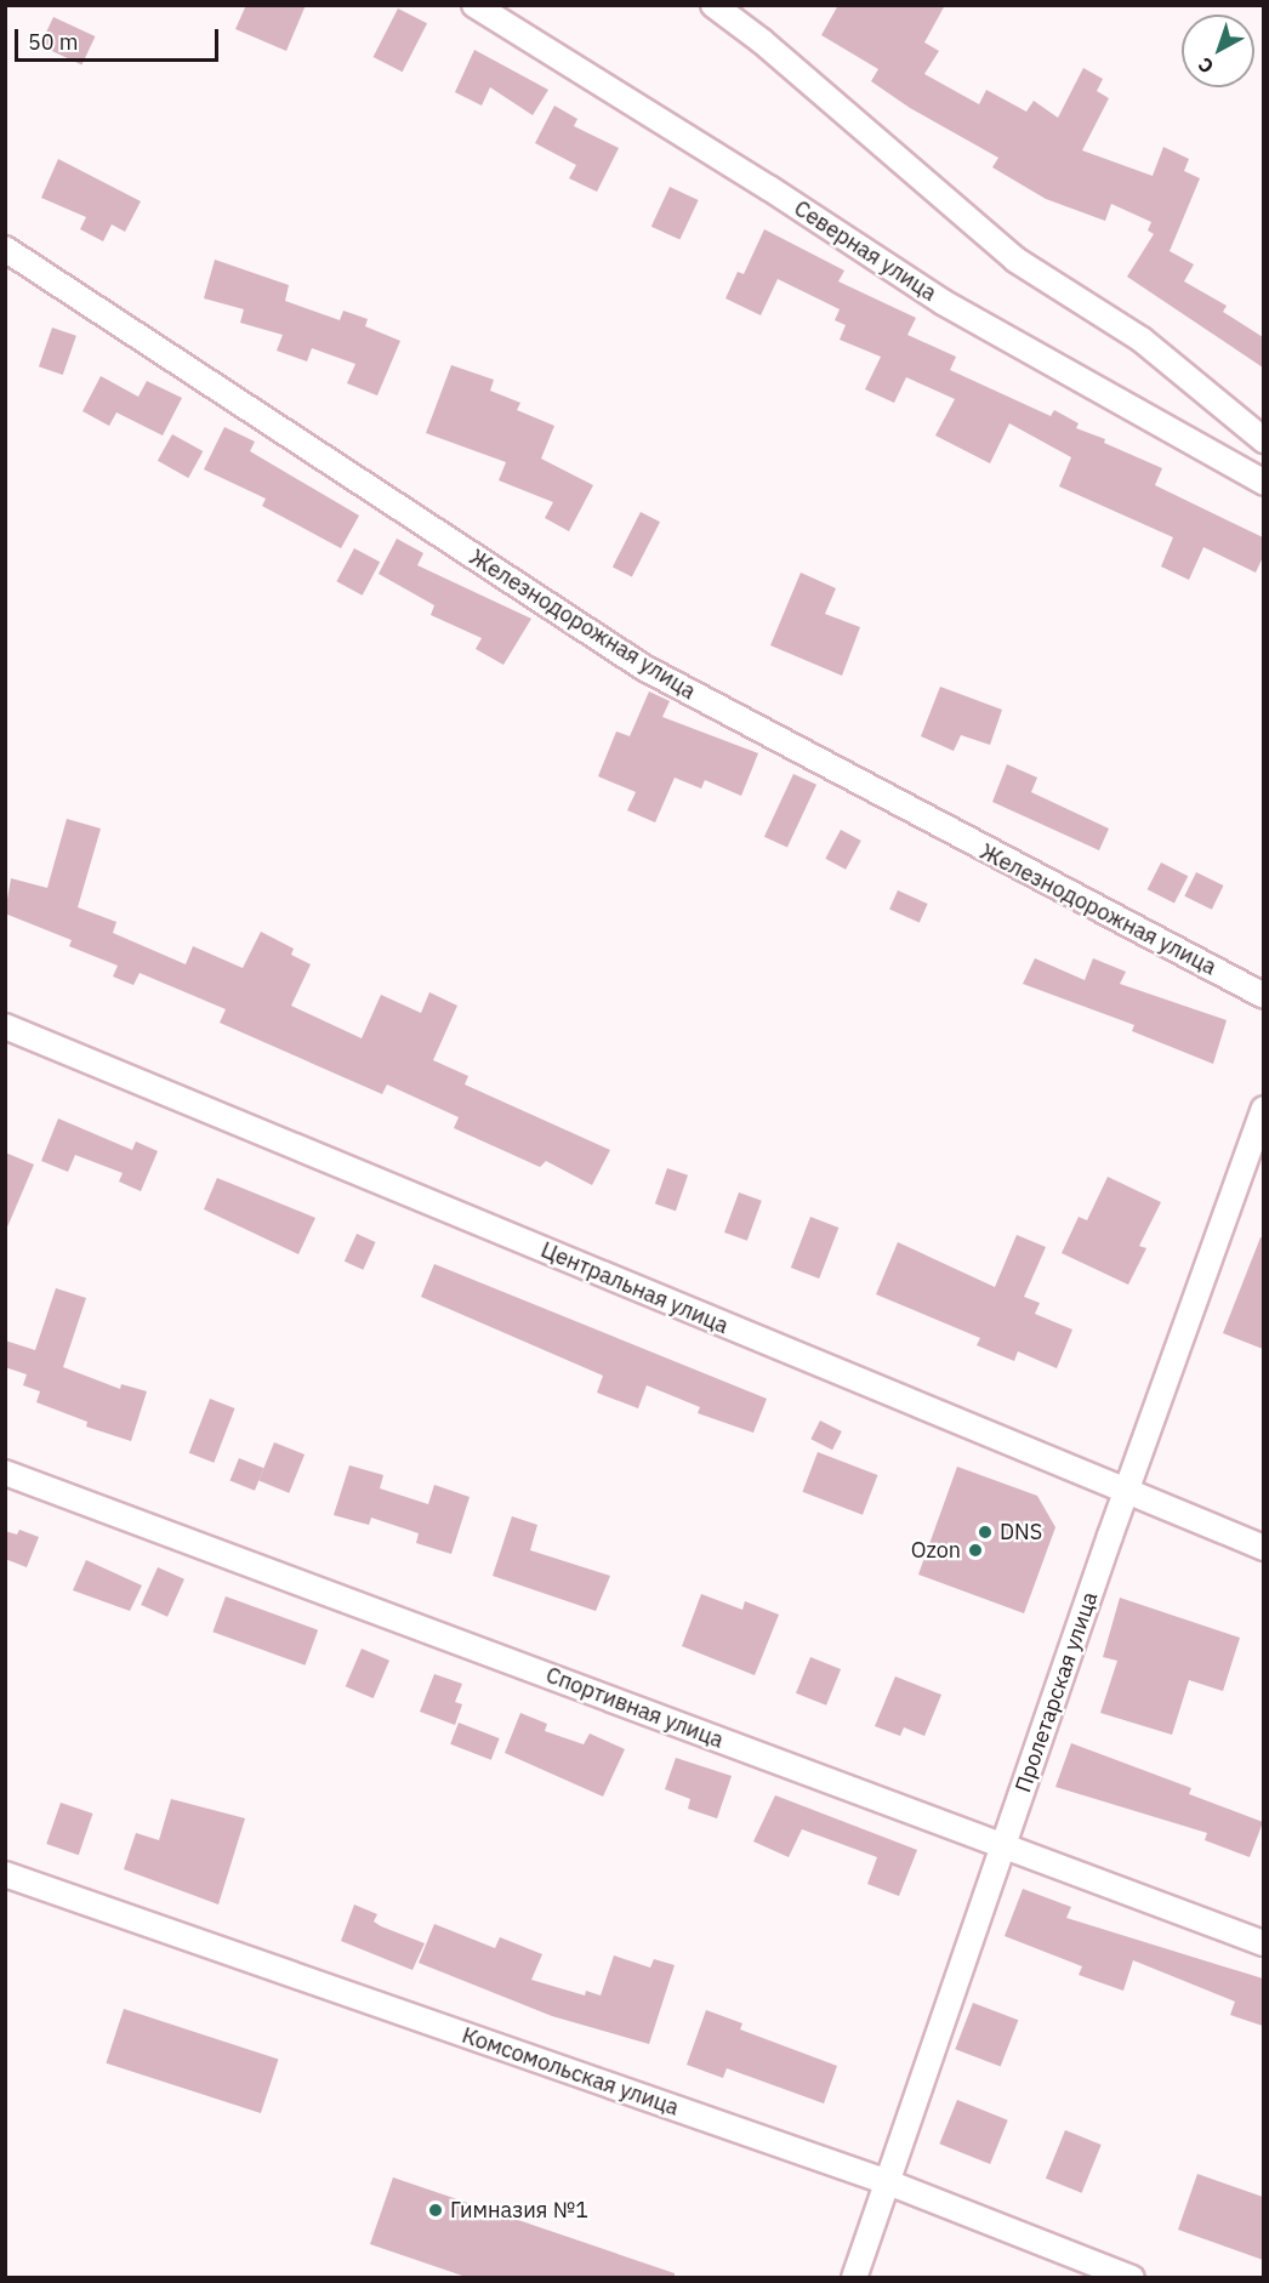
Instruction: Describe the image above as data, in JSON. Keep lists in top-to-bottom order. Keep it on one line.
{"streets":{"street":["Северная улица","Железнодорожная улица","Центральная улица","Пролетарская улица","Спортивная улица","Комсомольская улица"]},"crossings":[["Центральная улица","Пролетарская улица"],["Пролетарская улица","Спортивная улица"],["Пролетарская улица","Комсомольская улица"]],"places":["DNS","Ozon","Гимназия №1"],"scale_bar":"50 m","north":"bottom left"}
